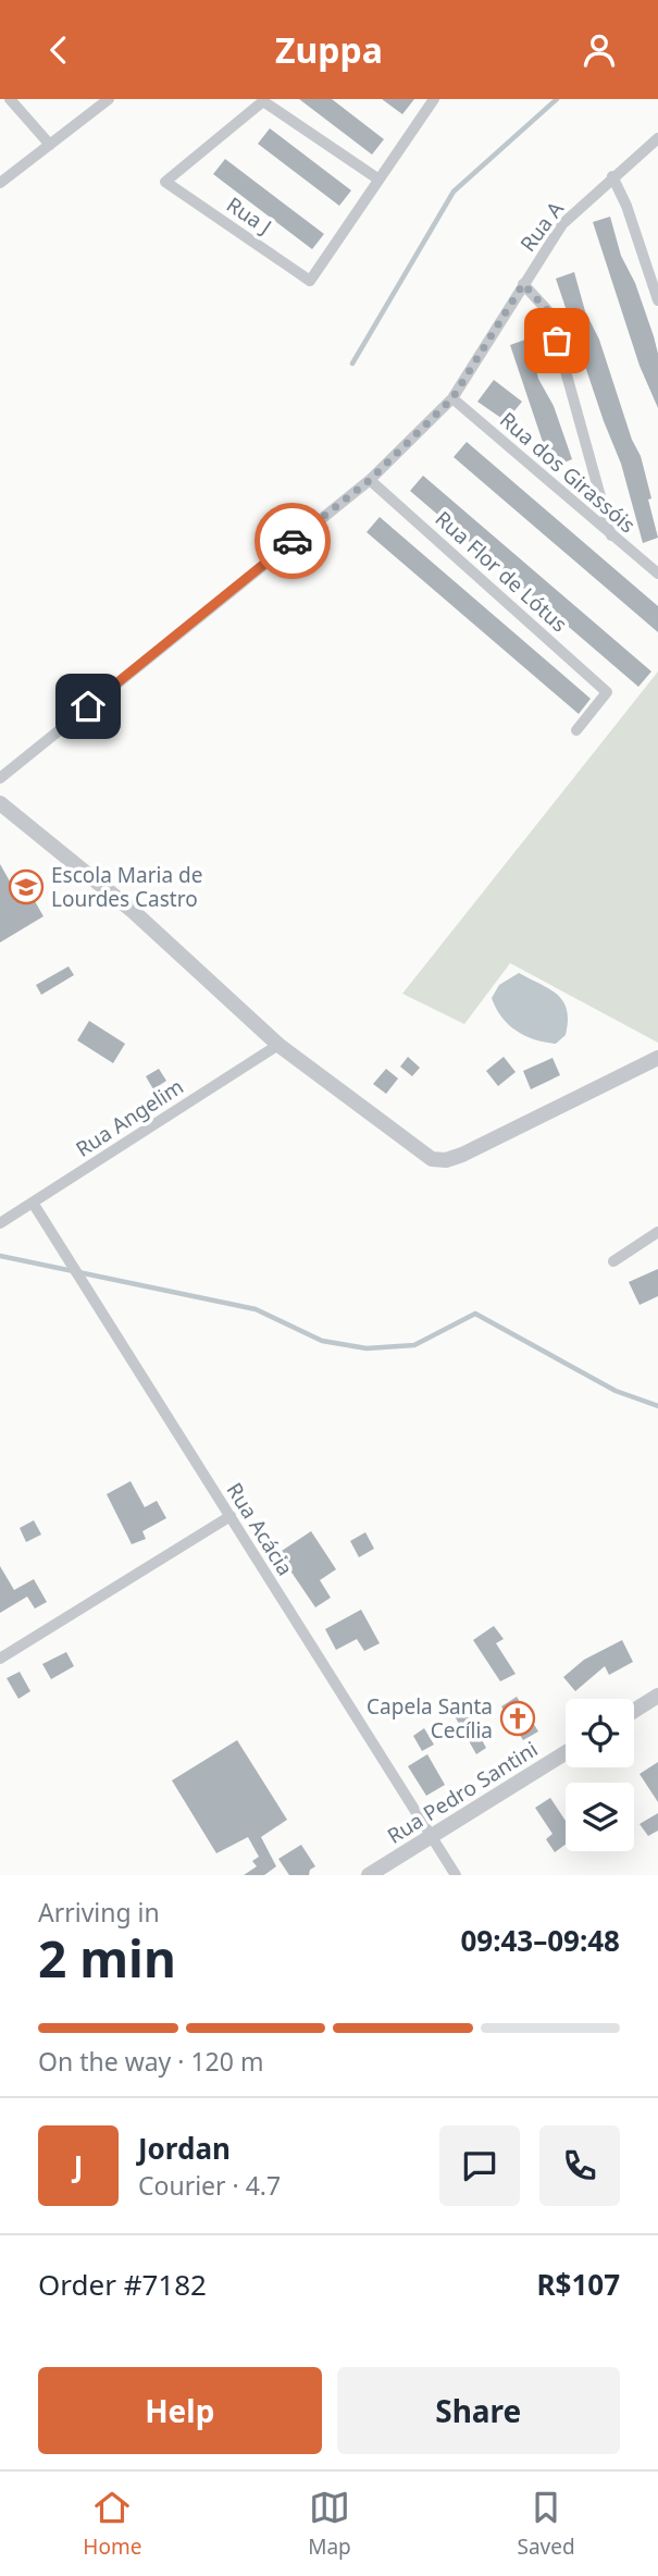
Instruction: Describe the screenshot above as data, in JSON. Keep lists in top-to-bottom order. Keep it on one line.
{"streets":{"street":["Rua J","Rua A","Rua dos Girassóis","Rua Flor de Lótus","Rua Angelim","Rua Acácia","Rua Pedro Santini"]},"crossings":[["Rua A","Rua dos Girassóis"],["Rua A","Rua Flor de Lótus"],["Rua Angelim","Rua Acácia"],["Rua Acácia","Rua Pedro Santini"]],"places":{"school or university":["Escola Maria de Lourdes Castro"],"church":["Capela Santa Cecília"]},"page":{"header":"Zuppa","heading":["2 min","Arriving in","09:43–09:48"],"panel":["Jordan","Courier · 4.7","Order #7182","R$107"],"bar":"On the way · 120 m","round":"J","buttons":["Help","Share"],"tabs":["Home","Map","Saved"]}}
